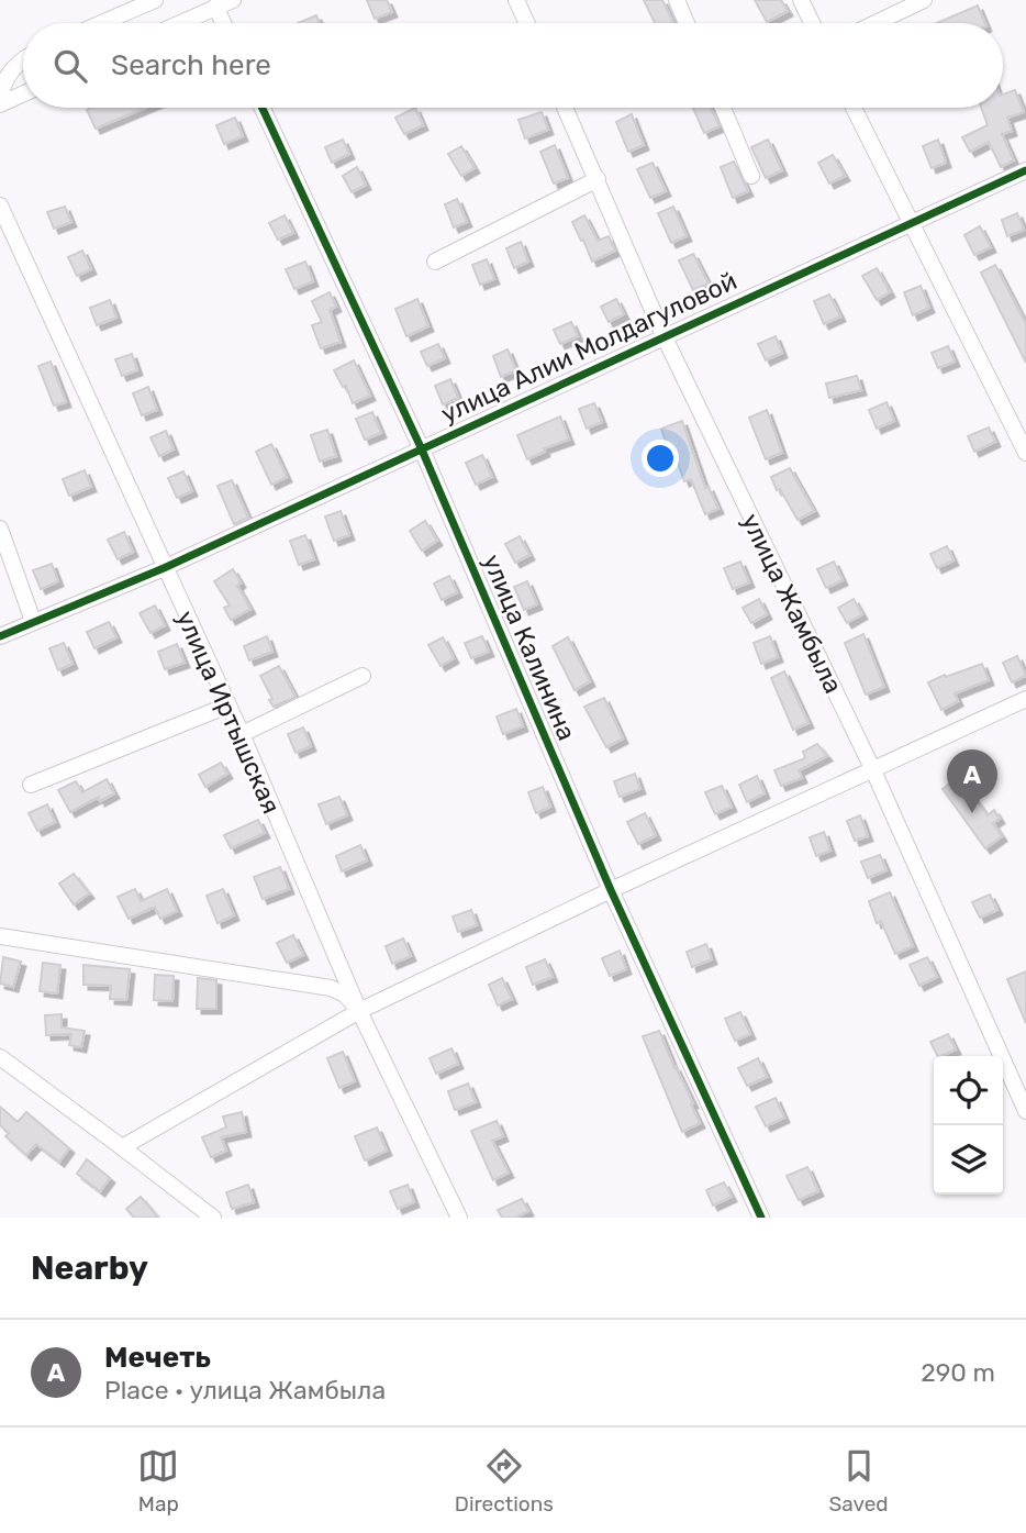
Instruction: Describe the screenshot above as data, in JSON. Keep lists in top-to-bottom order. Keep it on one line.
{"streets":{"street":["улица Алии Молдагуловой","улица Жамбыла","улица Калинина","улица Иртышская"]},"crossings":[["улица Алии Молдагуловой","улица Жамбыла"],["улица Алии Молдагуловой","улица Калинина"],["улица Алии Молдагуловой","улица Иртышская"]],"page":{"search":"Search here","pins":"A","heading":"Nearby","list":[{"mark":"A","name":"Мечеть","note":"Place · улица Жамбыла","value":"290 m"}],"nav":["Map","Directions","Saved"]}}
